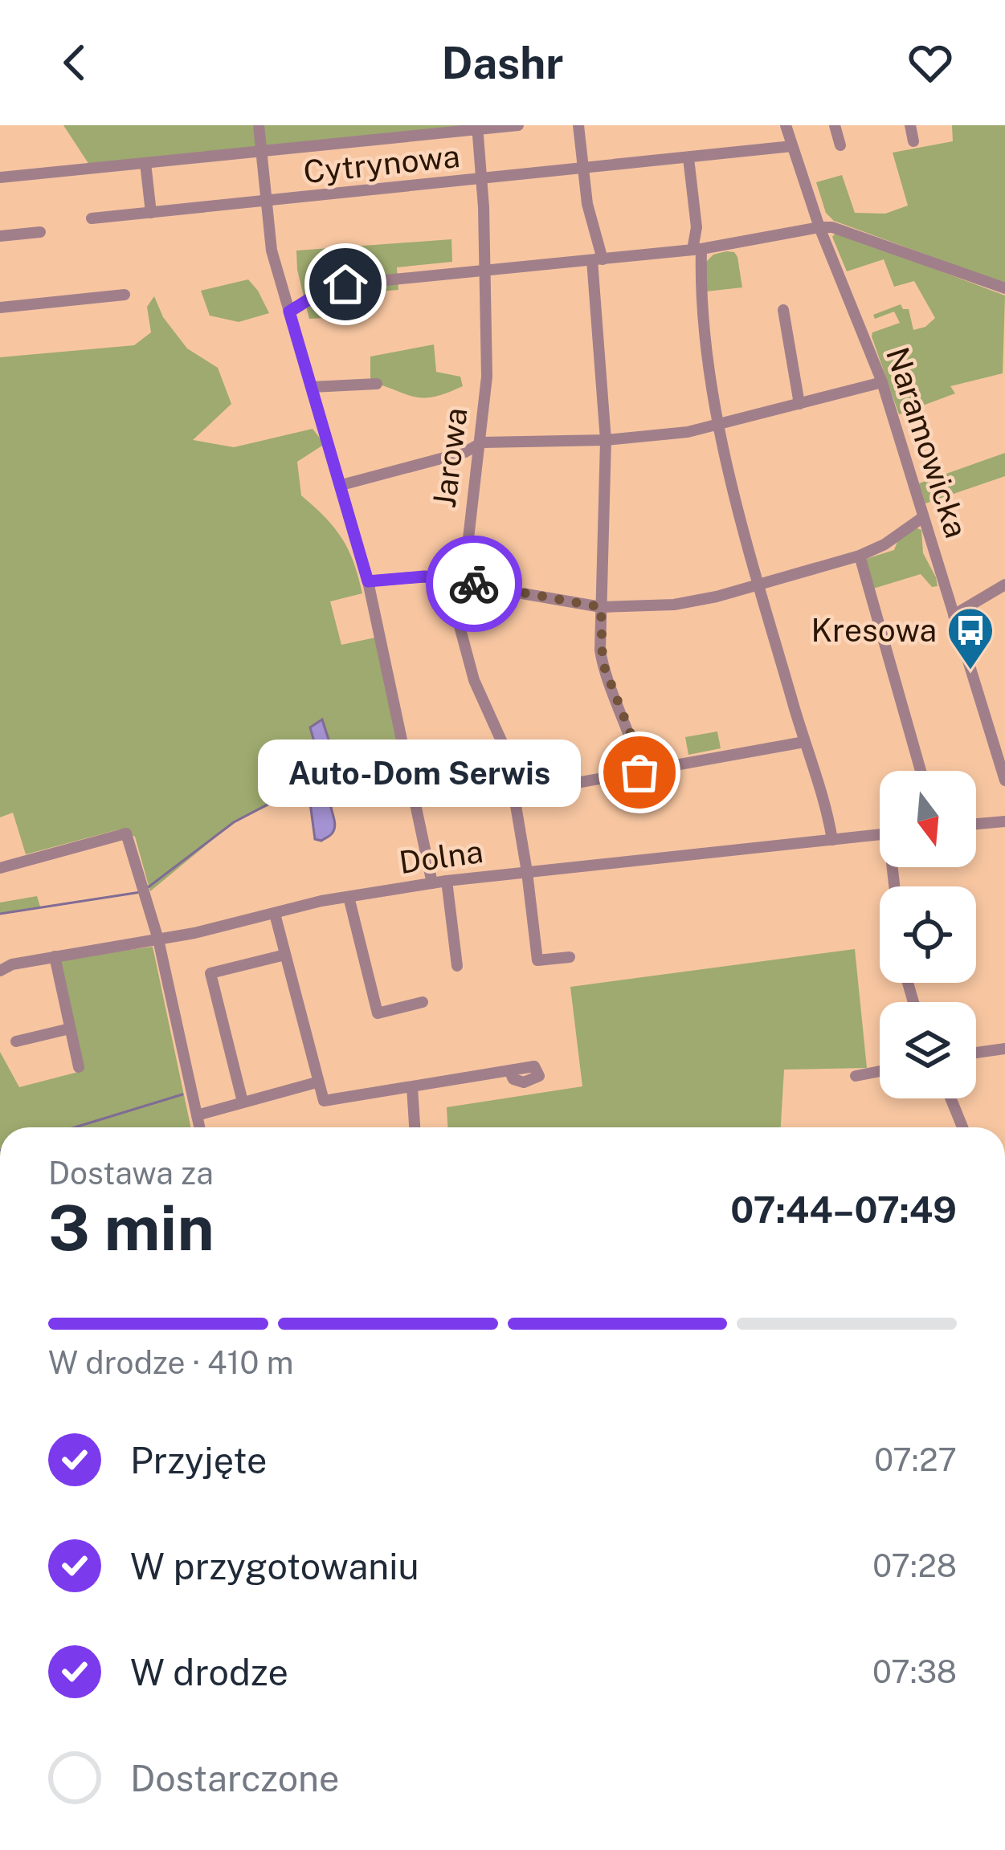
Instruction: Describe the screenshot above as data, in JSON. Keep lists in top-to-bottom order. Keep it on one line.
{"streets":{"street":["Cytrynowa","Naramowicka","Jarowa","Dolna"]},"crossings":[["Cytrynowa","Naramowicka"],["Cytrynowa","Jarowa"],["Jarowa","Dolna"]],"places":{"bus stop":["Kresowa"],"other":["Auto-Dom Serwis"]},"north":"bottom","page":{"header":"Dashr","bubble":"Auto-Dom Serwis","heading":["3 min","Dostawa za","07:44–07:49"],"bar":"W drodze · 410 m","list":[["Przyjęte","07:27"],["W przygotowaniu","07:28"],["W drodze","07:38"],"Dostarczone"]}}
